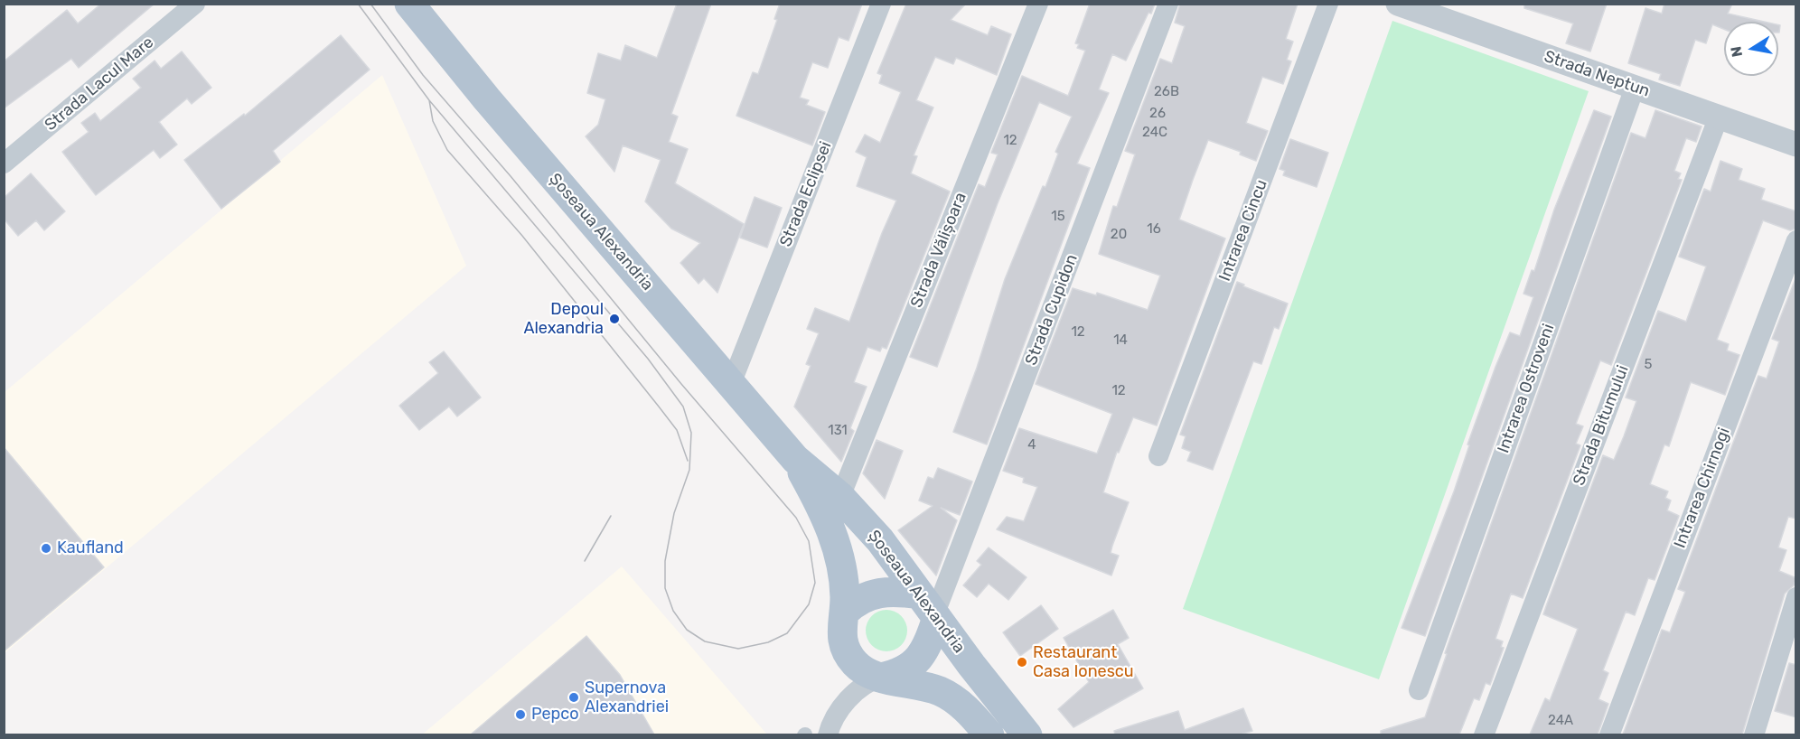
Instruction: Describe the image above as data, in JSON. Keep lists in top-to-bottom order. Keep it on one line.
{"streets":{"main road":["Șoseaua Alexandria"],"street":["Strada Neptun","Strada Lacul Mare","Strada Eclipsei","Intrarea Cincu","Strada Vălișoara","Strada Cupidon","Intrarea Ostroveni","Strada Bitumului","Intrarea Chirnogi"]},"crossings":[["Strada Neptun","Intrarea Ostroveni"],["Strada Neptun","Strada Bitumului"],["Strada Eclipsei","Șoseaua Alexandria"],["Șoseaua Alexandria","Strada Vălișoara"],["Șoseaua Alexandria","Strada Cupidon"]],"places":["Depoul Alexandria","Kaufland","Restaurant Casa Ionescu","Supernova Alexandriei","Pepco"],"house_numbers":["26B","26","24C","12","15","16","20","12","14","5","12","131","4","24A"],"north":"left"}
